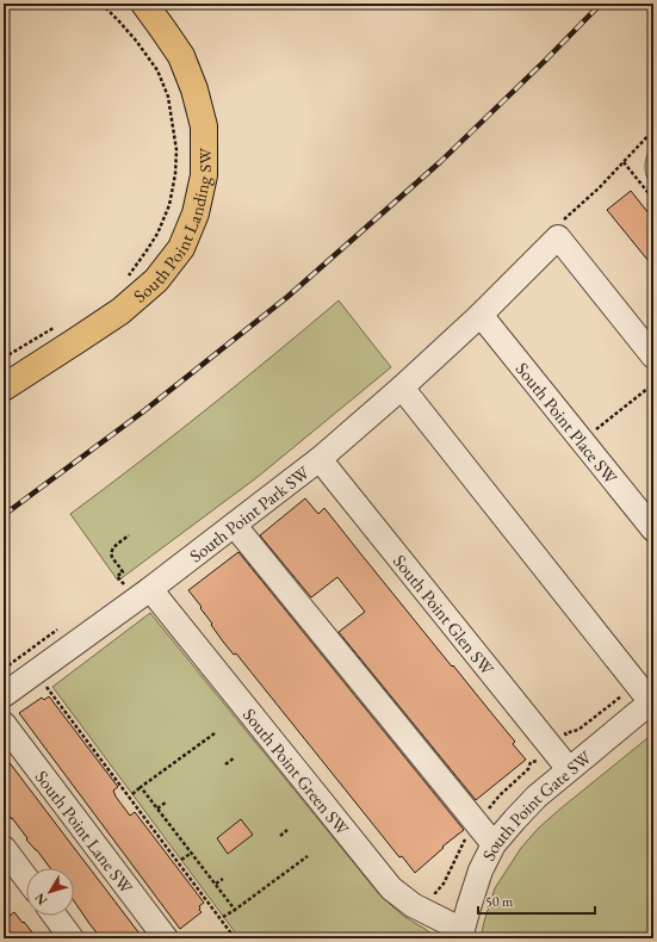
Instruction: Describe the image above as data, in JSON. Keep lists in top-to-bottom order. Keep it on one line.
{"streets":{"main road":["South Point Landing SW"],"street":["South Point Place SW","South Point Park SW","South Point Glen SW","South Point Green SW","South Point Gate SW","South Point Lane SW"]},"crossings":[["South Point Place SW","South Point Park SW"],["South Point Park SW","South Point Glen SW"],["South Point Park SW","South Point Green SW"],["South Point Glen SW","South Point Gate SW"],["South Point Green SW","South Point Gate SW"]],"scale_bar":"50 m","north":"bottom left"}
